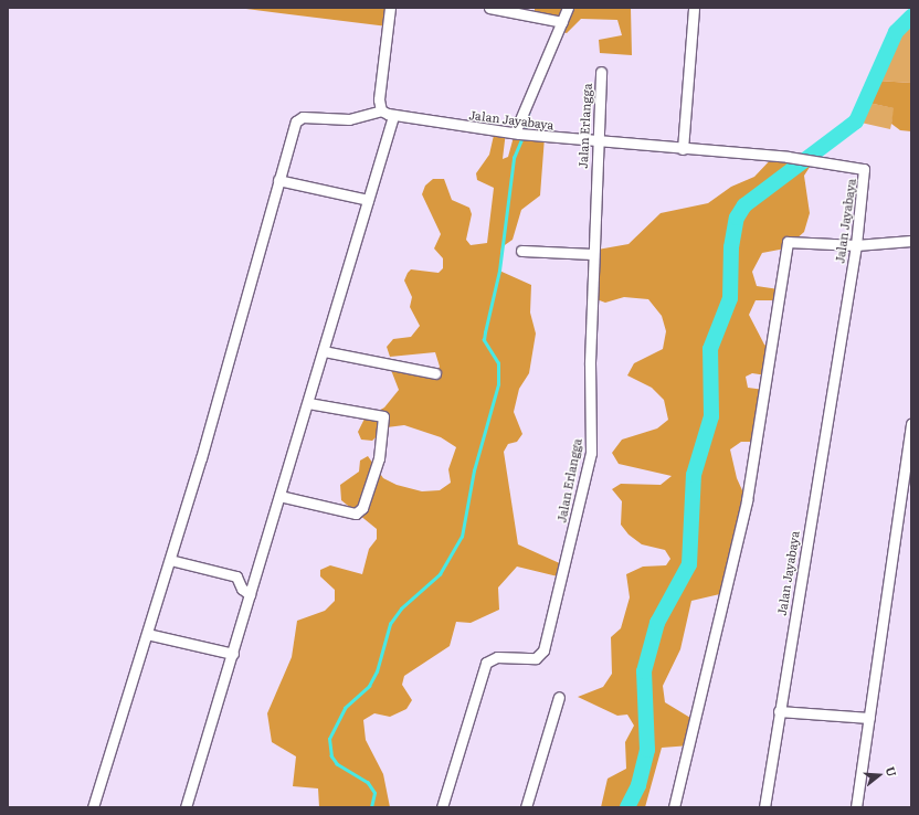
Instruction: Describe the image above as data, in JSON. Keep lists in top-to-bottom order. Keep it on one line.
{"streets":{"street":["Jalan Jayabaya","Jalan Erlangga"]},"crossings":[["Jalan Jayabaya","Jalan Erlangga"]],"north":"right"}
